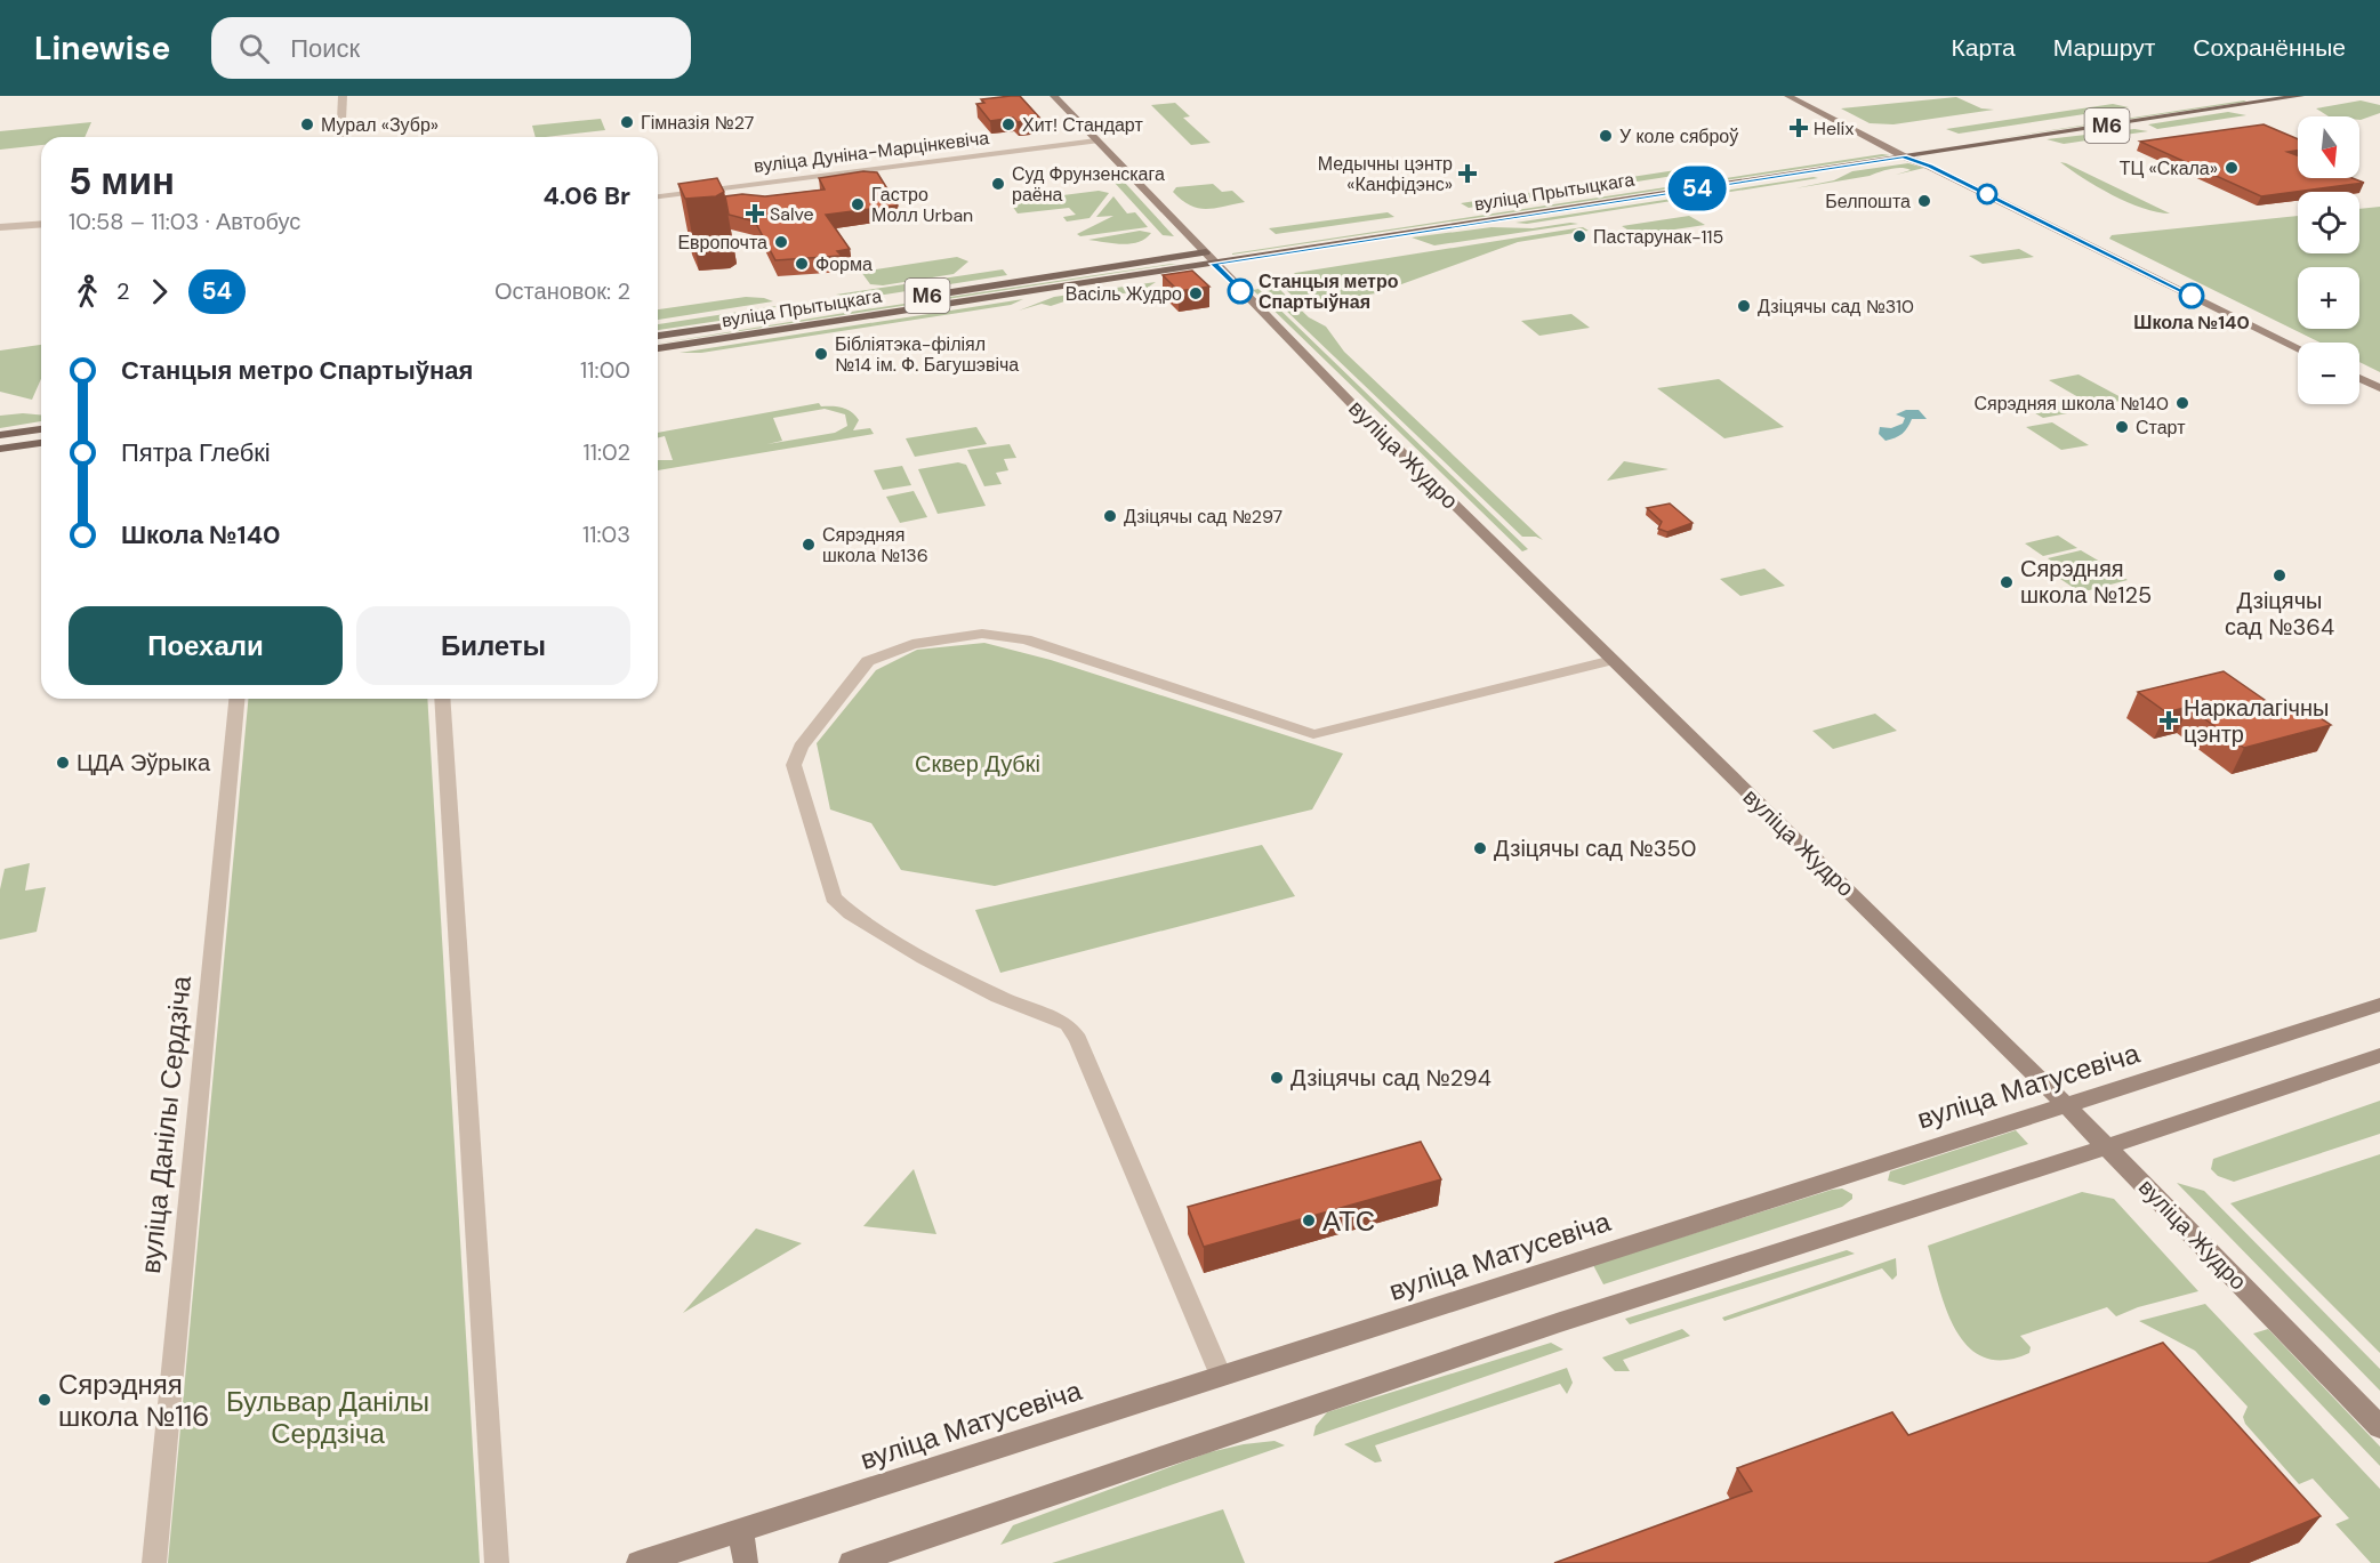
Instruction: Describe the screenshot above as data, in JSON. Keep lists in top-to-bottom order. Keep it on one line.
{"streets":{"main road":["М6","вуліца Прытыцкага","вуліца Жудро","вуліца Матусевіча"],"street":["вуліца Дуніна-Марцінкевіча","вуліца Данілы Сердзіча"]},"crossings":[["вуліца Дуніна-Марцінкевіча","вуліца Жудро"],["вуліца Прытыцкага","вуліца Жудро"],["вуліца Жудро","вуліца Матусевіча"]],"parks":["Сквер Дубкі","Бульвар Данілы Сердзіча"],"places":{"other":["Гімназія №27","Мурал «Зубр»","Хит! Стандарт","У коле сяброў","ТЦ «Скала»","Суд Фрунзенскага раёна","Белпошта","Гастро Молл Urban","Пастарунак-115","Европочта","Форма","Станцыя метро Спартыўная","Васіль Жудро","Школа №140","Дзіцячы сад №310","Бібліятэка-філіял №14 ім. Ф. Багушэвіча","Сярэдняя школа №140","Старт","Дзіцячы сад №297","Сярэдняя школа №136","Дзіцячы сад №364","Сярэдняя школа №125","ЦДА Эўрыка","Дзіцячы сад №350","Дзіцячы сад №294","АТС","Сярэдняя школа №116"],"health":["Helix","Медычны цэнтр «Канфідэнс»","Salve","Наркалагічны цэнтр"]},"lines":["bus line 54"],"north":"bottom","page":{"header":"Linewise","search":"Поиск","nav":["Карта","Маршрут","Сохранённые"],"on_map":"54","map_buttons":["+","−"],"heading":["5 мин","10:58 – 11:03 · Автобус","4.06 Br"],"legs":["2","54","Остановок: 2"],"list":[{"name":"Станцыя метро Спартыўная","value":"11:00"},{"name":"Пятра Глебкі","value":"11:02"},{"name":"Школа №140","value":"11:03"}],"buttons":["Поехали","Билеты"]}}
